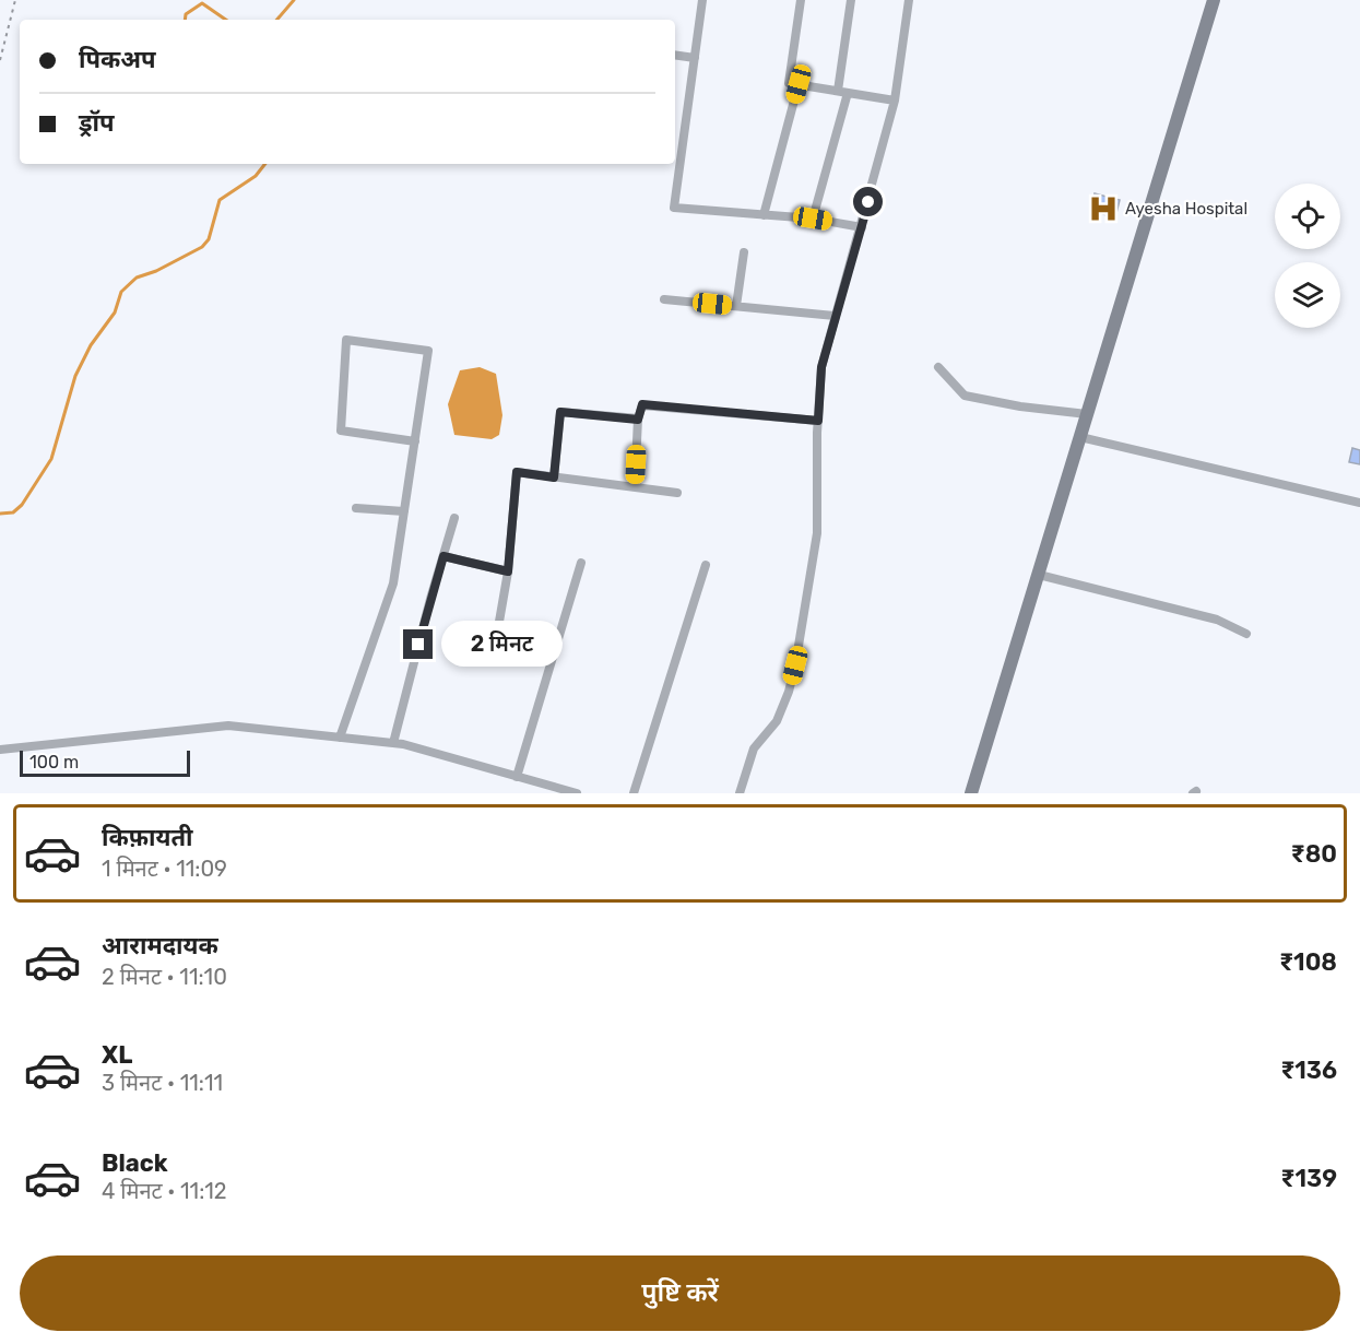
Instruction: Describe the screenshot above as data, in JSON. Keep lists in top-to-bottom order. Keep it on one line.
{"places":{"hospital":["Ayesha Hospital"]},"scale_bar":"100 m","page":{"banner":["पिकअप","ड्रॉप"],"bubble":"2 मिनट","scale":"100 m","list":[{"name":"किफ़ायती","note":"1 मिनट · 11:09","value":"₹80"},{"name":"आरामदायक","note":"2 मिनट · 11:10","value":"₹108"},{"name":"XL","note":"3 मिनट · 11:11","value":"₹136"},{"name":"Black","note":"4 मिनट · 11:12","value":"₹139"}],"buttons":"पुष्टि करें"}}
